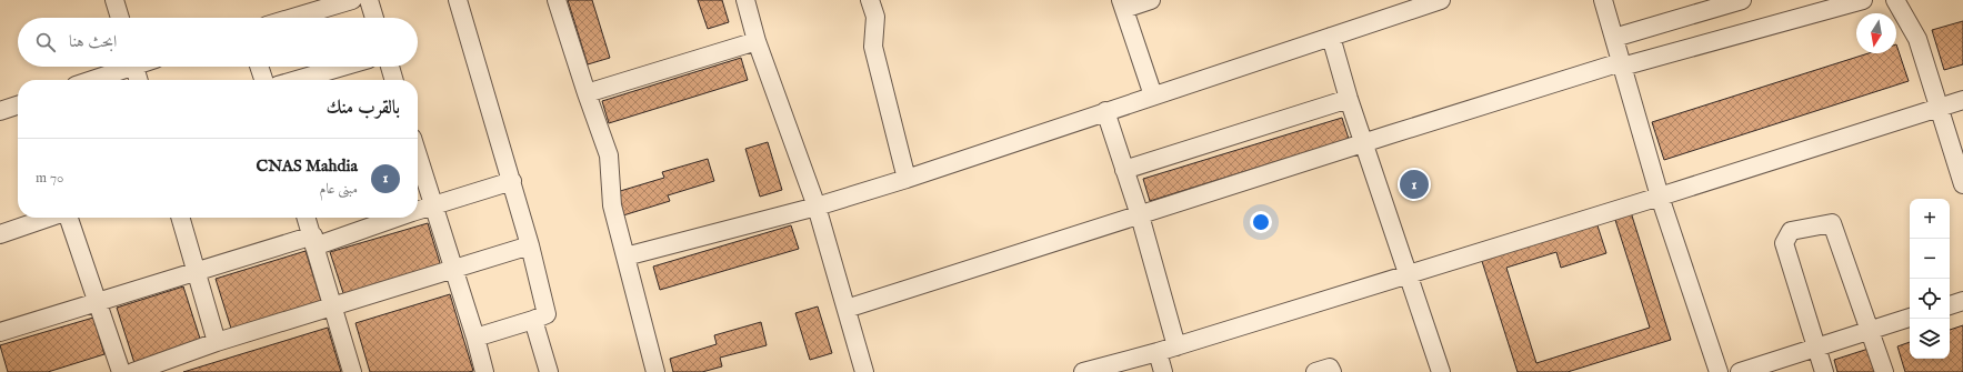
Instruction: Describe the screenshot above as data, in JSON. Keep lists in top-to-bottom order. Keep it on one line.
{"north":"bottom","page":{"search":"ابحث هنا","heading":"بالقرب منك","list":[{"mark":"1","name":"CNAS Mahdia","note":"مبنى عام","value":"70 m"}],"pins":"1","map_buttons":["+","−"]}}
